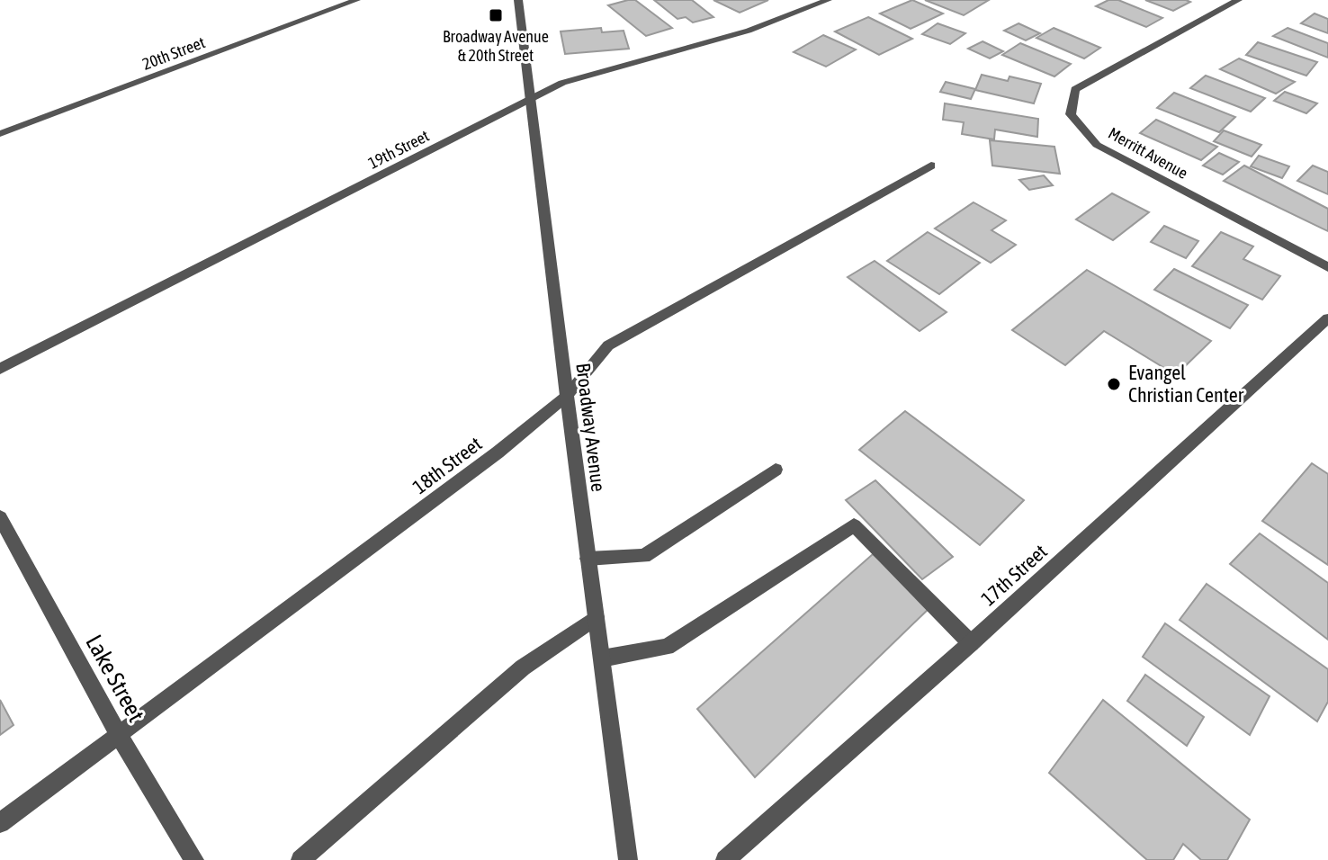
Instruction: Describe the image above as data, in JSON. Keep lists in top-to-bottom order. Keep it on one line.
{"streets":{"street":["20th Street","19th Street","Merritt Avenue","Broadway Avenue","18th Street","17th Street","Lake Street"]},"crossings":[["19th Street","Broadway Avenue"],["Broadway Avenue","18th Street"],["18th Street","Lake Street"]],"places":{"transit":["Broadway Avenue & 20th Street"],"other":["Evangel Christian Center"]}}
